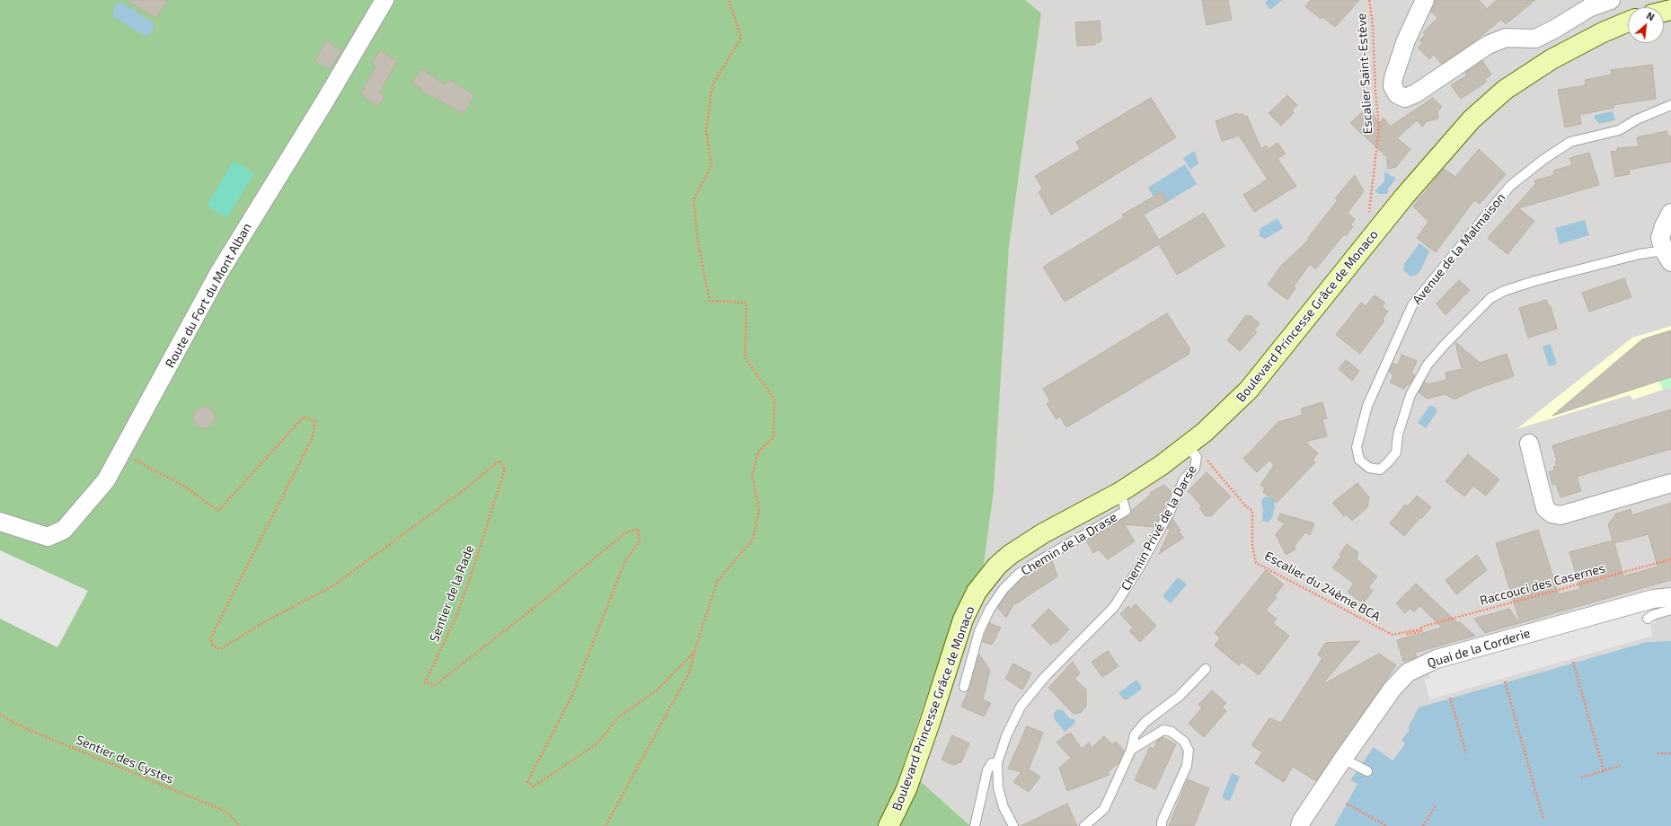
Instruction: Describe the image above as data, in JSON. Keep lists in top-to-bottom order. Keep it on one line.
{"streets":{"main road":["Boulevard Princesse Grâce de Monaco"],"street":["Route du Fort du Mont Alban","Quai de la Corderie"],"lane":["Avenue de la Malmaison","Chemin Privé de la Darse","Chemin de la Drase"],"path":["Escalier Saint-Estève","Raccouci des Casernes","Escalier du 24ème BCA","Sentier de la Rade","Sentier des Cystes"]},"crossings":[["Escalier Saint-Estève","Boulevard Princesse Grâce de Monaco"],["Route du Fort du Mont Alban","Sentier de la Rade"],["Boulevard Princesse Grâce de Monaco","Chemin Privé de la Darse"],["Boulevard Princesse Grâce de Monaco","Chemin de la Drase"],["Boulevard Princesse Grâce de Monaco","Escalier du 24ème BCA"],["Chemin Privé de la Darse","Escalier du 24ème BCA"],["Raccouci des Casernes","Escalier du 24ème BCA"]],"north":"top right"}
